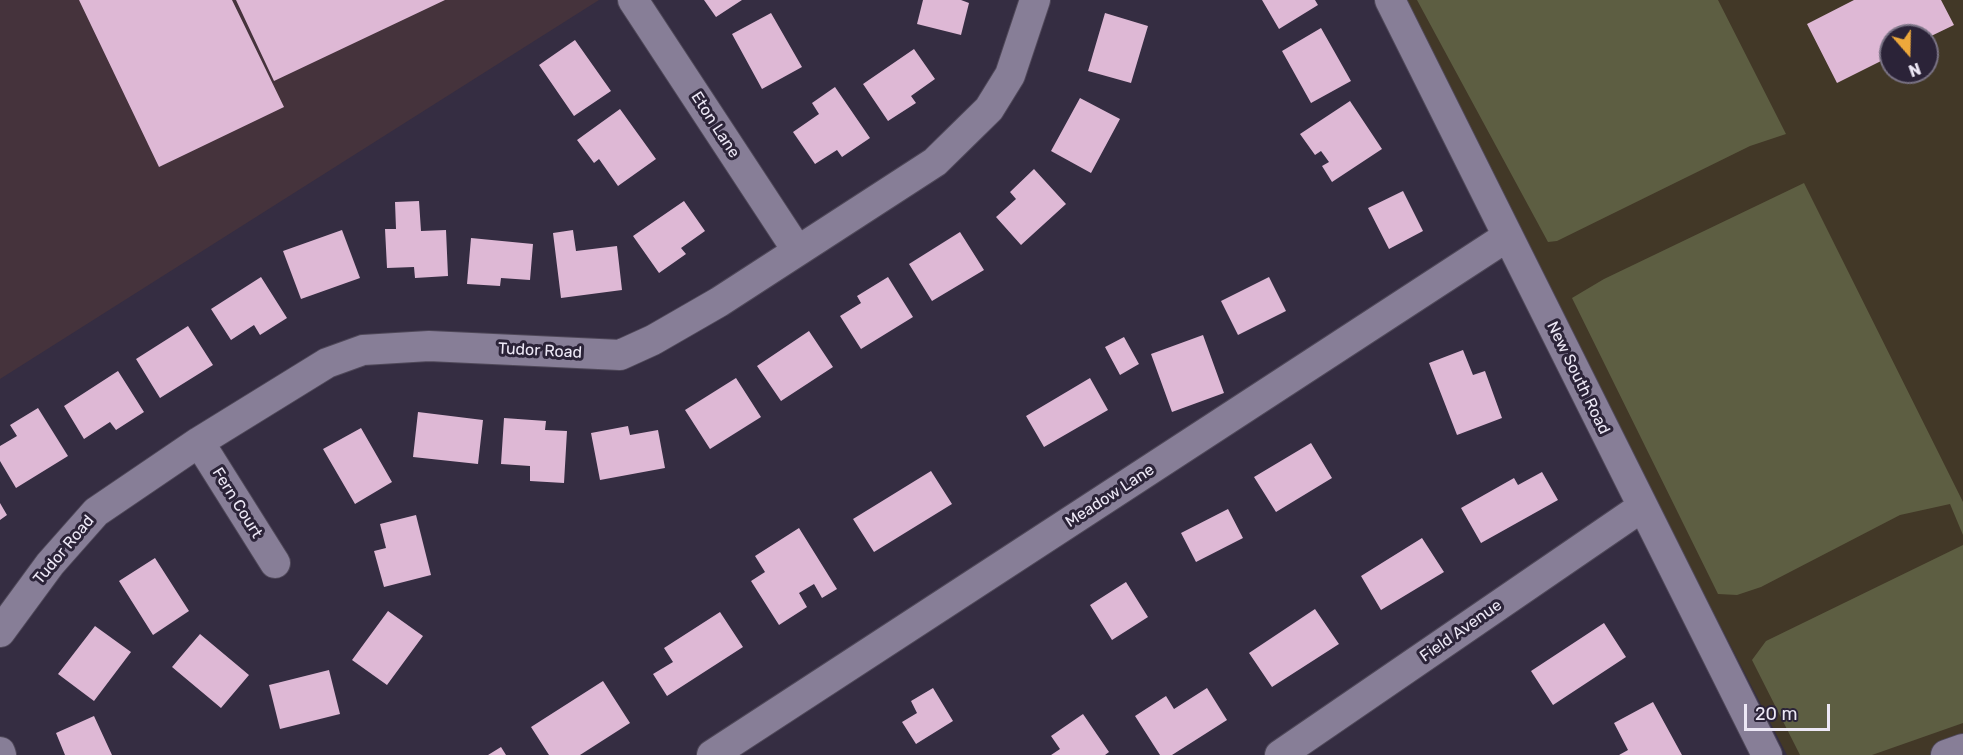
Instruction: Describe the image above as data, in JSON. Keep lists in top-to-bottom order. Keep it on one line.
{"streets":{"street":["Eton Lane","Tudor Road","New South Road","Meadow Lane","Fern Court","Field Avenue"]},"crossings":[["Eton Lane","Tudor Road"],["Tudor Road","Fern Court"],["New South Road","Meadow Lane"],["New South Road","Field Avenue"]],"scale_bar":"20 m","north":"bottom"}
